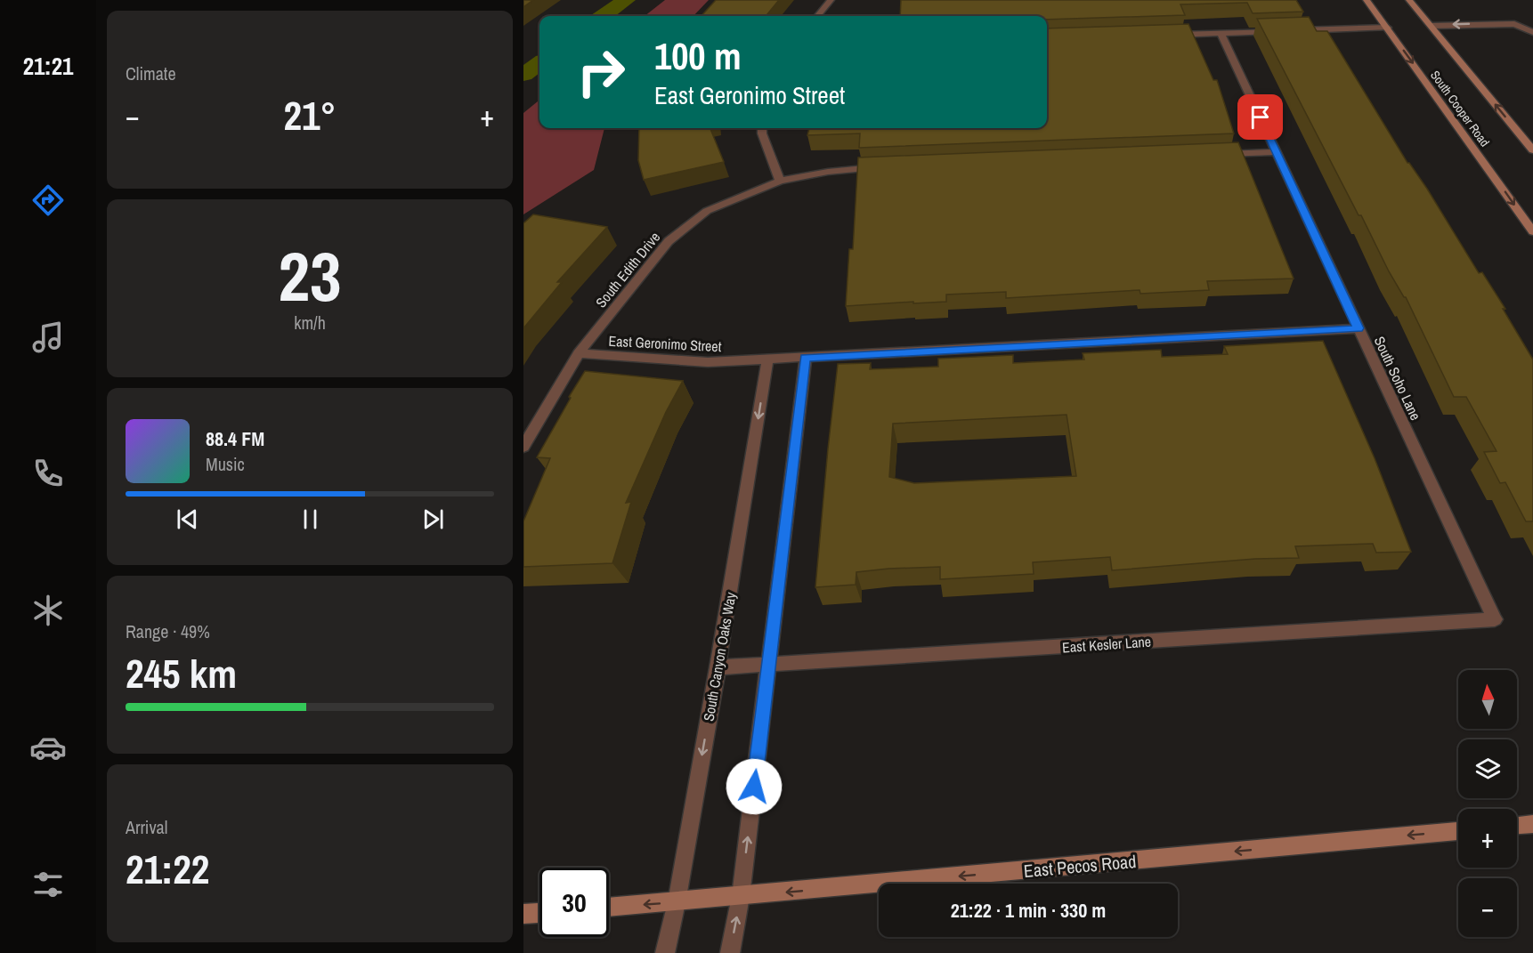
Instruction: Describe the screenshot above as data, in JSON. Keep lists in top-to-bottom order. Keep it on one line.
{"streets":{"main road":["South Cooper Road","East Pecos Road"],"street":["South Edith Drive","East Geronimo Street","South Soho Lane","East Kesler Lane","South Canyon Oaks Way"]},"crossings":[["South Edith Drive","East Geronimo Street"],["East Geronimo Street","South Soho Lane"],["East Geronimo Street","South Canyon Oaks Way"],["South Soho Lane","East Kesler Lane"],["East Kesler Lane","South Canyon Oaks Way"],["South Canyon Oaks Way","East Pecos Road"]],"one_way":["East Pecos Road"],"north":"top","page":{"tabs":"21:21","tile":["Climate",["23","km/h"],["Range · 49%","245 km"],["Arrival","21:22"]],"turn":["100 m","East Geronimo Street"],"heat":["−","21°","+"],"song":["88.4 FM","Music"],"map_buttons":["+","−"],"limit":"30","trip":"21:22 · 1 min · 330 m"}}
